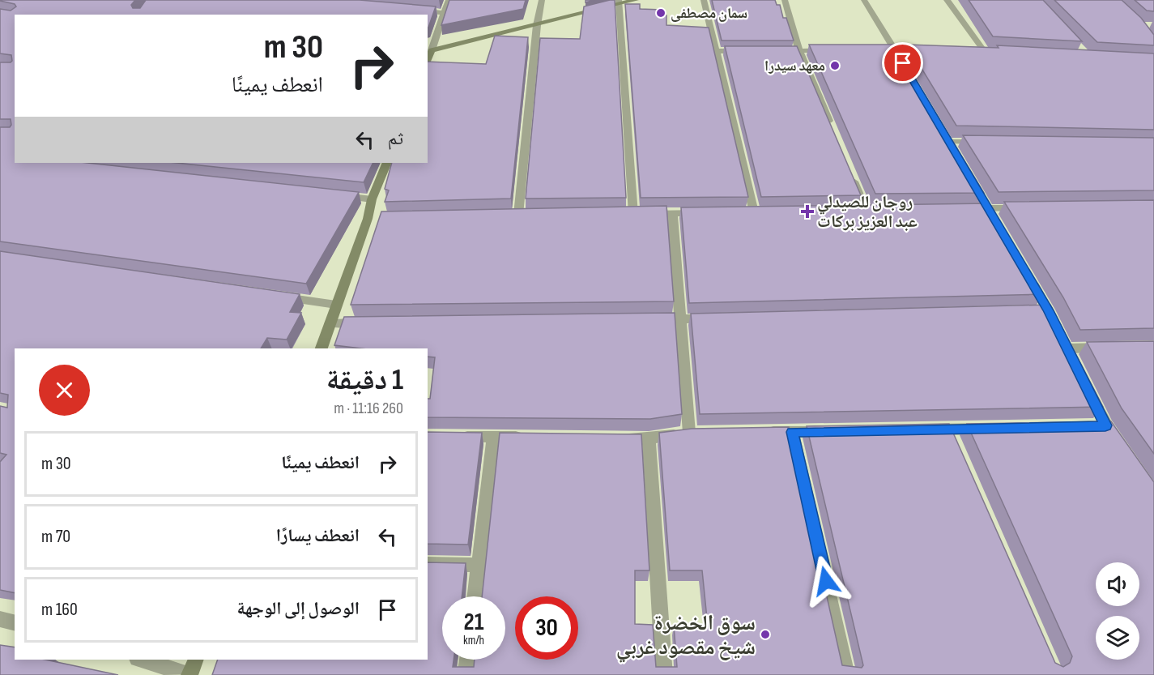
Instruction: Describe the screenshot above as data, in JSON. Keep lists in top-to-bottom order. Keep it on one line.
{"places":{"other":["سمان مصطفى","معهد سيدرا","سوق الخضرة شيخ مقصود غربي"],"health":["روجان للصيدلي عبد العزيز بركات"]},"page":{"turn":["30 m","انعطف يمينًا"],"then":"ثم","heading":["1 دقيقة","260 m · 11:16"],"list":[{"name":"انعطف يمينًا","value":"30 m"},{"name":"انعطف يسارًا","value":"70 m"},{"name":"الوصول إلى الوجهة","value":"160 m"}],"speed":"21 km/h","limit":"30"}}
